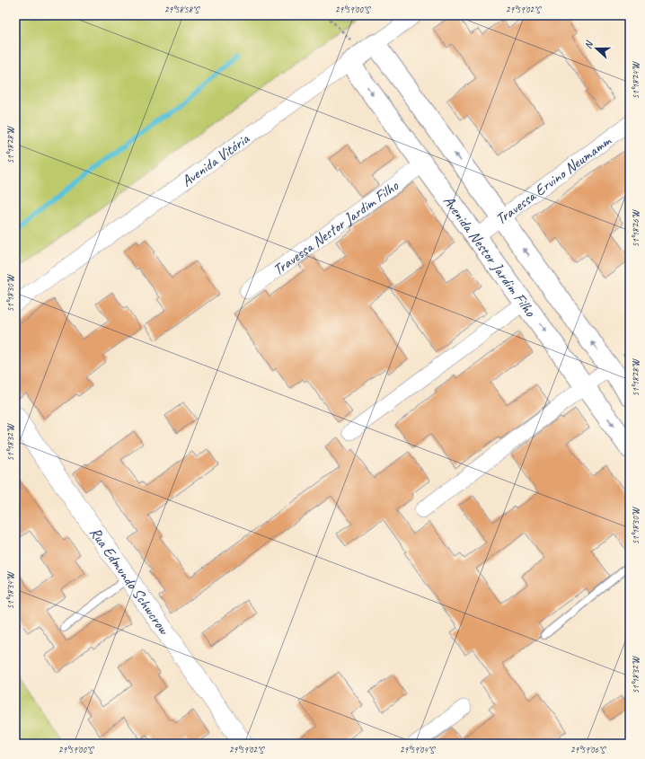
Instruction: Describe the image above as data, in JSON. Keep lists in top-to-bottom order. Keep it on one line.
{"streets":{"main road":["Avenida Nestor Jardim Filho"],"street":["Avenida Vitória","Travessa Ervino Neumamm","Travessa Nestor Jardim Filho","Rua Edmundo Schwcrow"]},"crossings":[["Avenida Vitória","Avenida Nestor Jardim Filho"],["Travessa Ervino Neumamm","Avenida Nestor Jardim Filho"],["Travessa Nestor Jardim Filho","Avenida Nestor Jardim Filho"]],"north":"left","coordinates":["29°58'58\"S","29°59'00\"S","29°59'02\"S","51°18'24\"W","51°18'28\"W","51°18'26\"W","51°18'30\"W","51°18'32\"W","51°18'34\"W","29°59'04\"S","29°59'06\"S"]}
